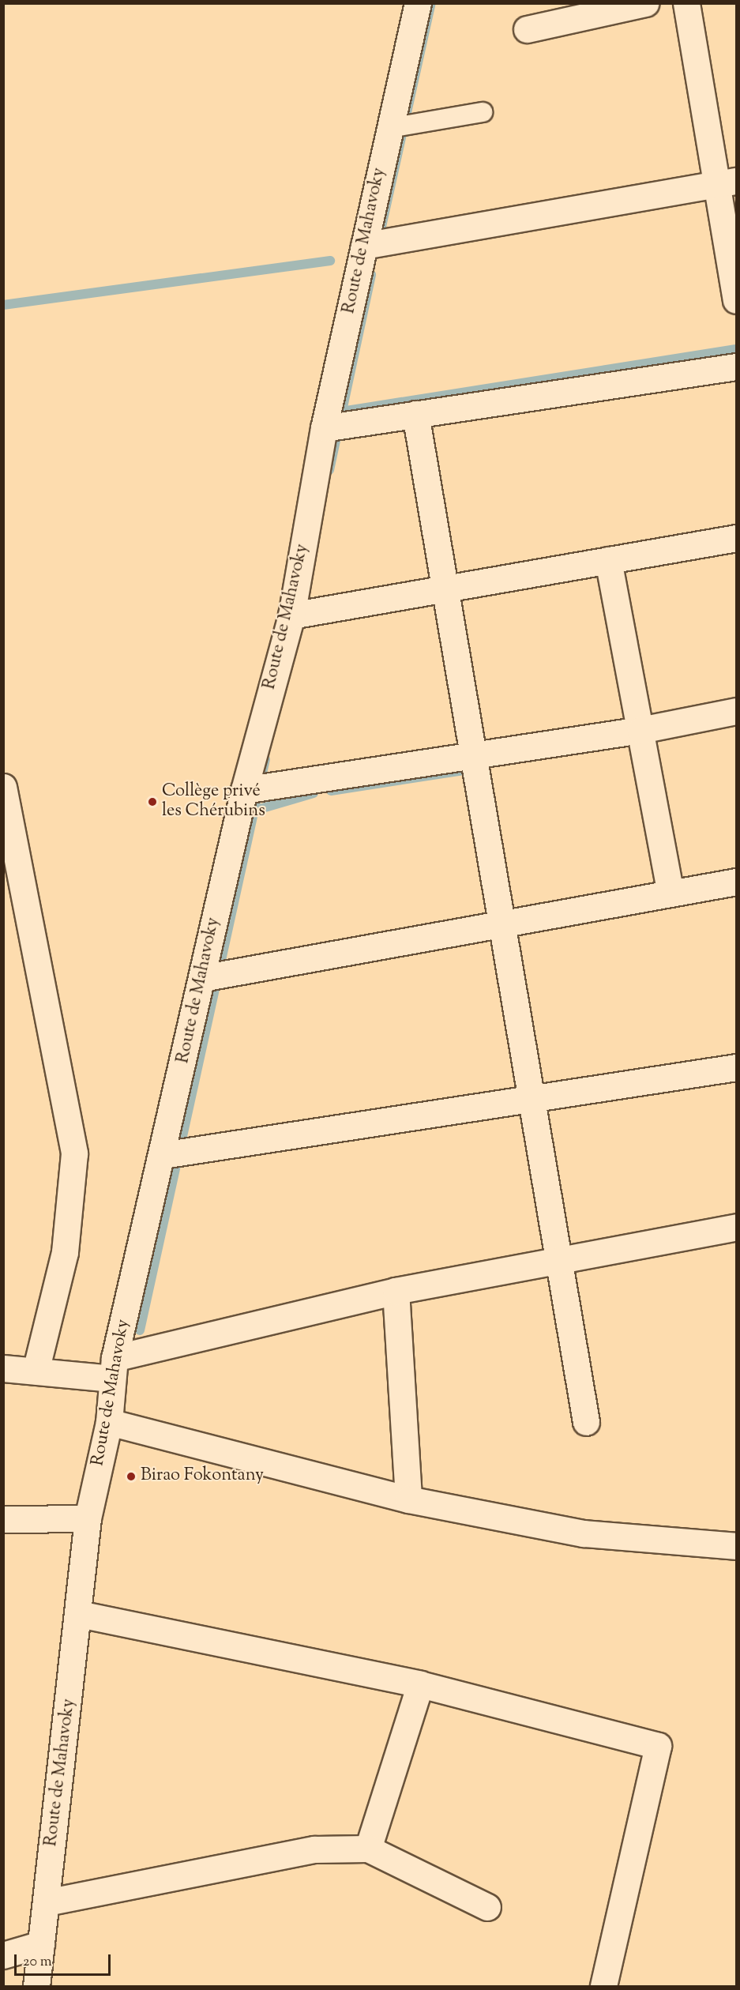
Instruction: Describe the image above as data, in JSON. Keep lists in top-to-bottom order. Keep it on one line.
{"streets":{"street":["Route de Mahavoky"]},"places":["Collège privé les Chérubins","Birao Fokontany"],"scale_bar":"20 m"}
